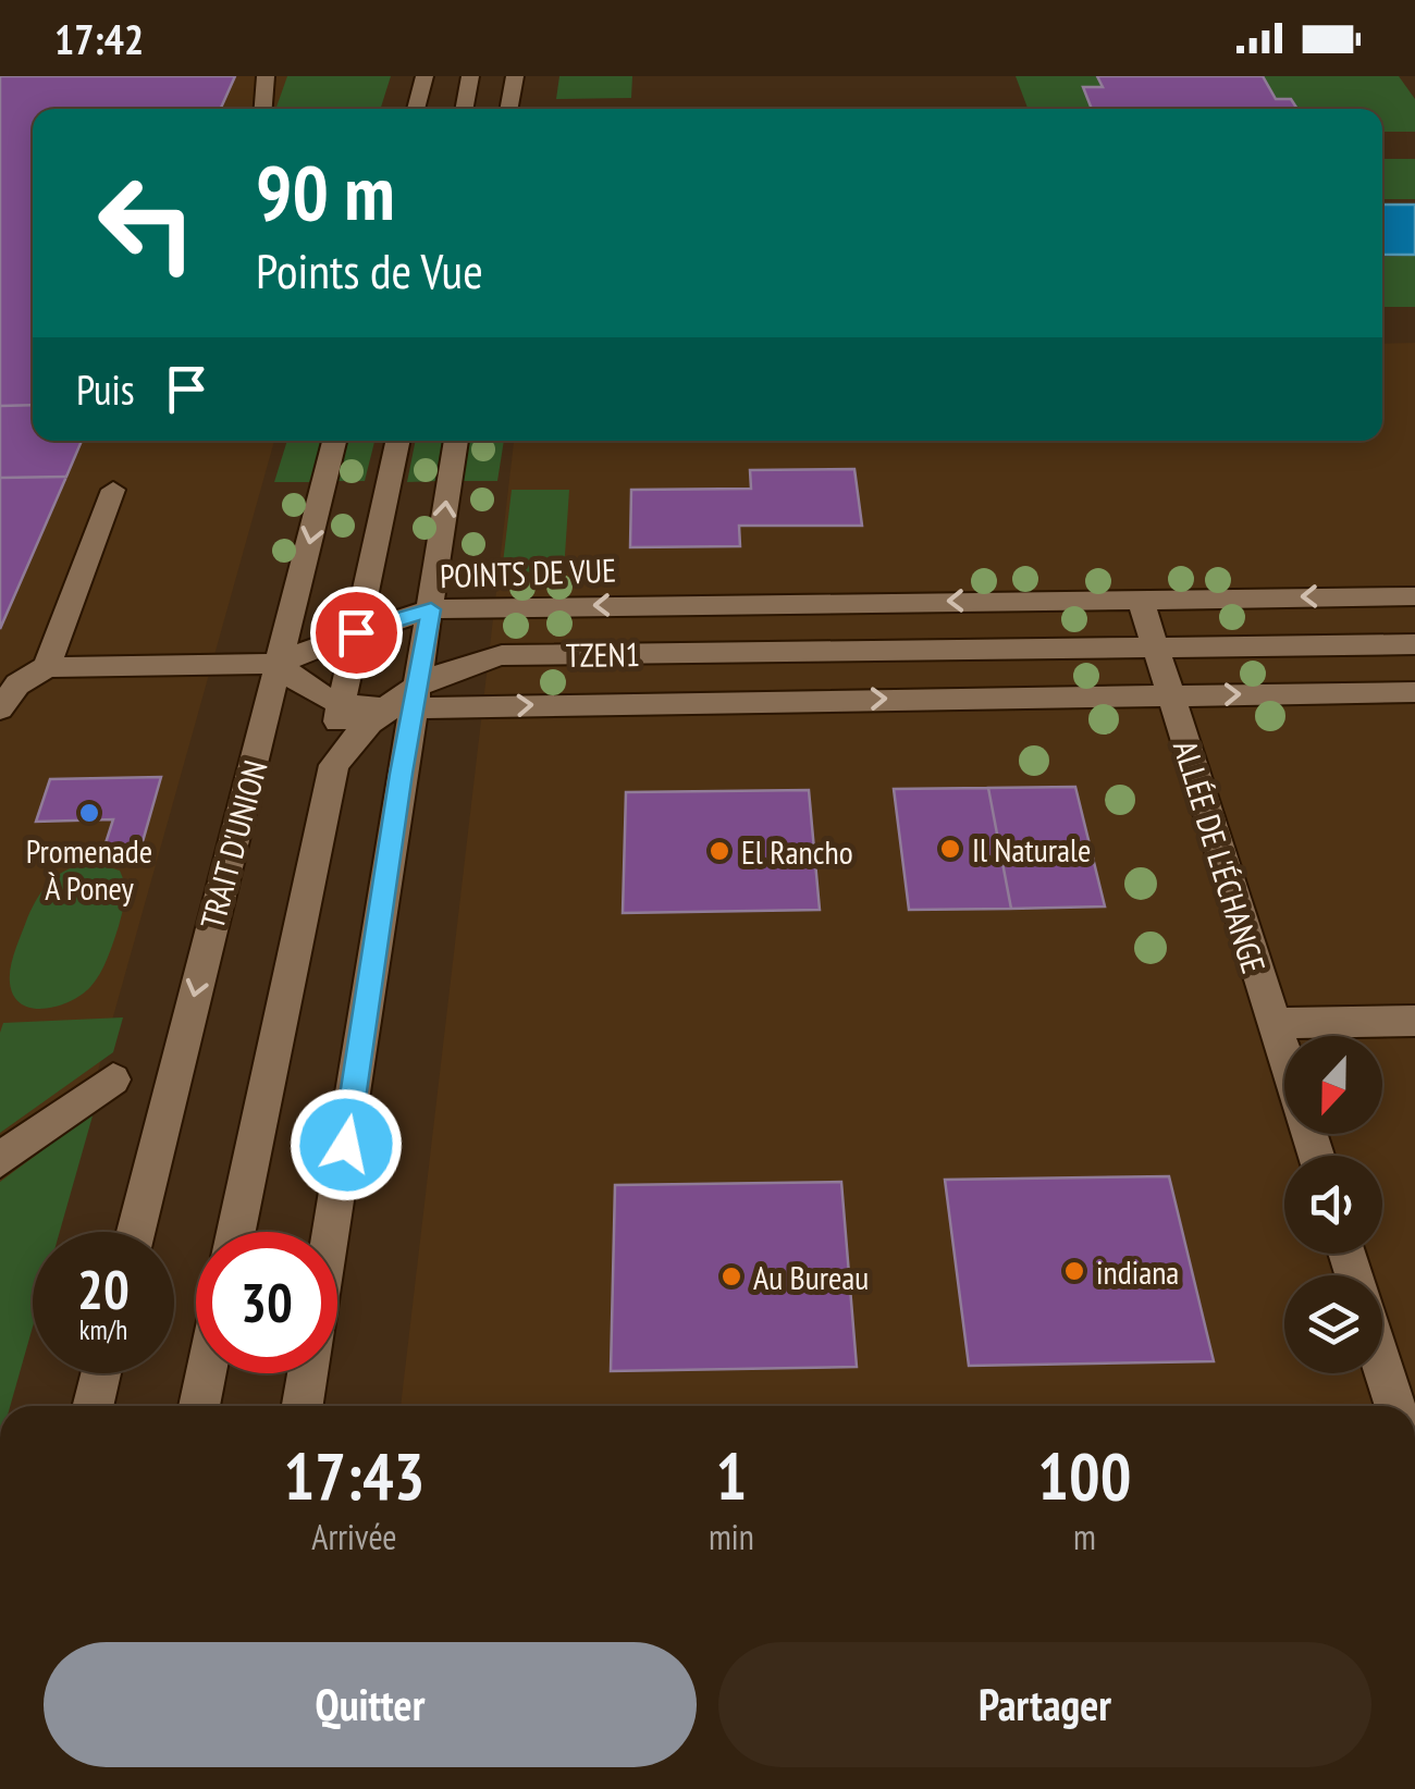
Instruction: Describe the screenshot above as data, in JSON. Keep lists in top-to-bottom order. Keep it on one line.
{"streets":{"street":["POINTS DE VUE","TZEN1","TRAIT D'UNION","ALLÉE DE L'ÉCHANGE"]},"crossings":[["POINTS DE VUE","TRAIT D'UNION"],["POINTS DE VUE","ALLÉE DE L'ÉCHANGE"],["TZEN1","ALLÉE DE L'ÉCHANGE"]],"places":["Promenade À Poney","Il Naturale","El Rancho","indiana","Au Bureau"],"north":"bottom","page":{"status":"17:42","turn":["90 m","Points de Vue"],"then":"Puis","speed":"20 km/h","limit":"30","eta":["17:43","Arrivée","1","min","100","m"],"buttons":["Quitter","Partager"]}}
